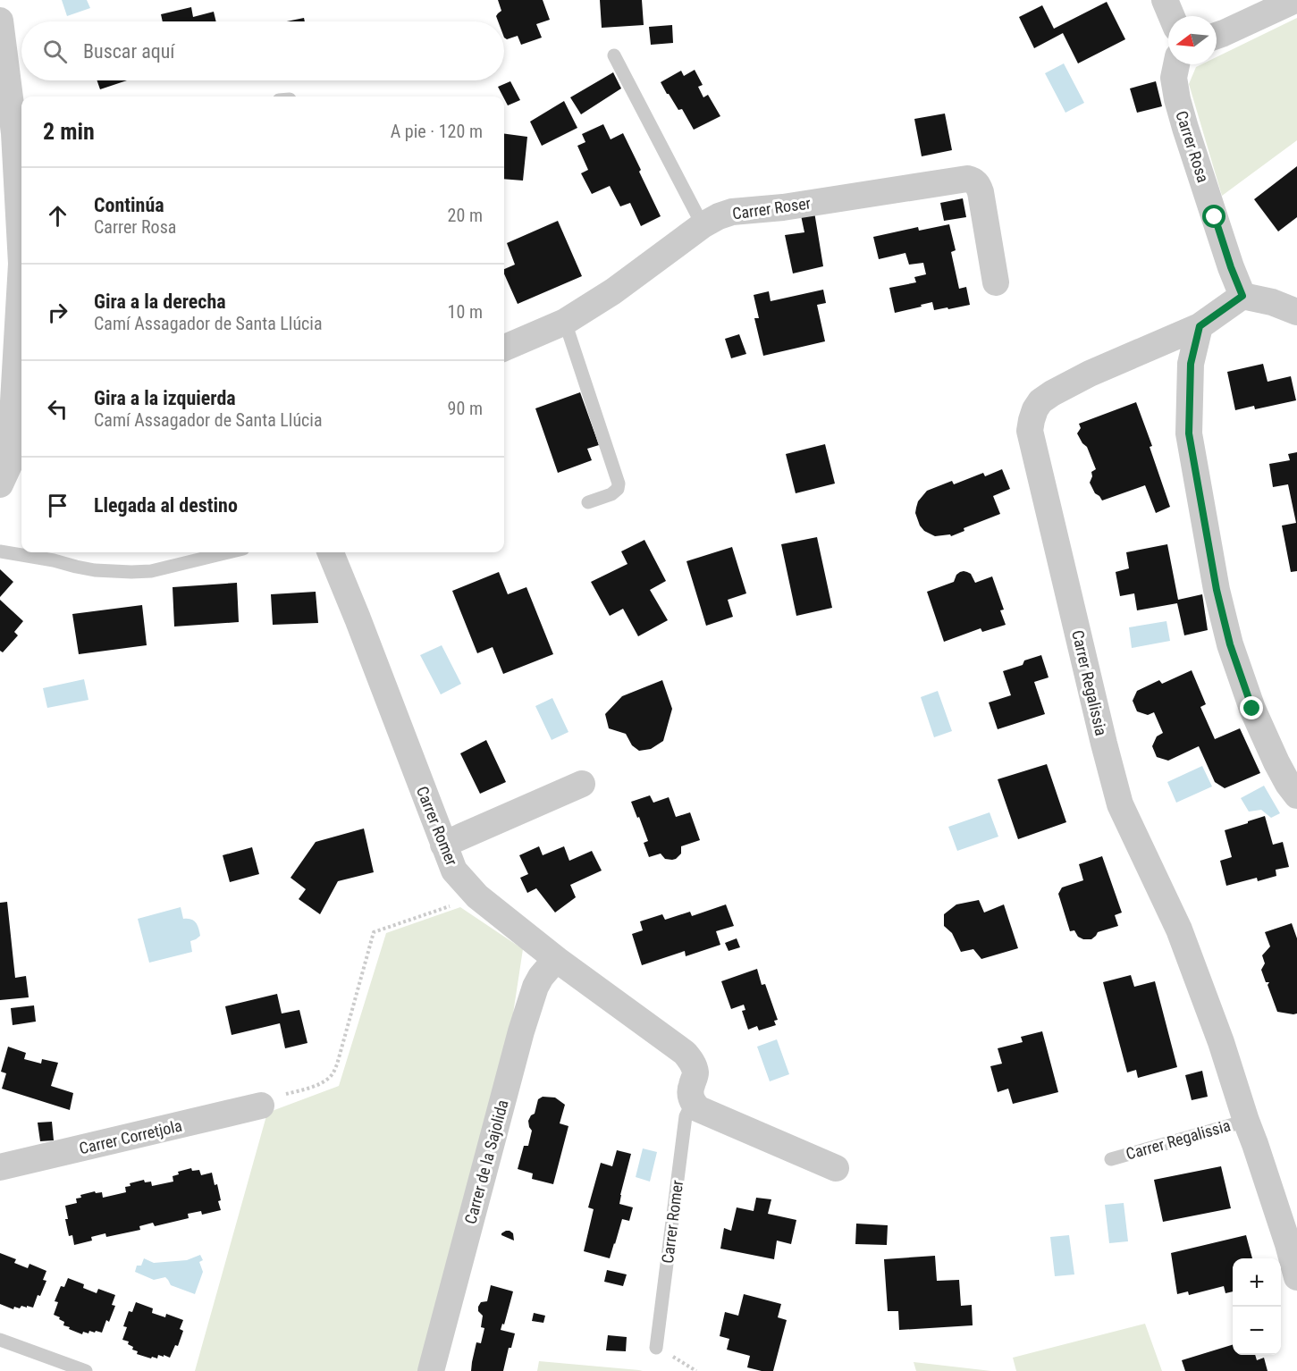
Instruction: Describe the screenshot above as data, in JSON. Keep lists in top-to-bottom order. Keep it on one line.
{"streets":{"street":["Carrer Rosa","Carrer Roser","Carrer Regalissia","Carrer Romer","Carrer Corretjola","Carrer de la Sajolida"]},"crossings":[["Carrer Rosa","Carrer Regalissia"],["Carrer Romer","Carrer de la Sajolida"]],"north":"left","page":{"search":"Buscar aquí","heading":["2 min","A pie · 120 m"],"list":[["Continúa","Carrer Rosa","20 m"],["Gira a la derecha","Camí Assagador de Santa Llúcia","10 m"],["Gira a la izquierda","Camí Assagador de Santa Llúcia","90 m"],"Llegada al destino"],"map_buttons":["+","−"]}}
